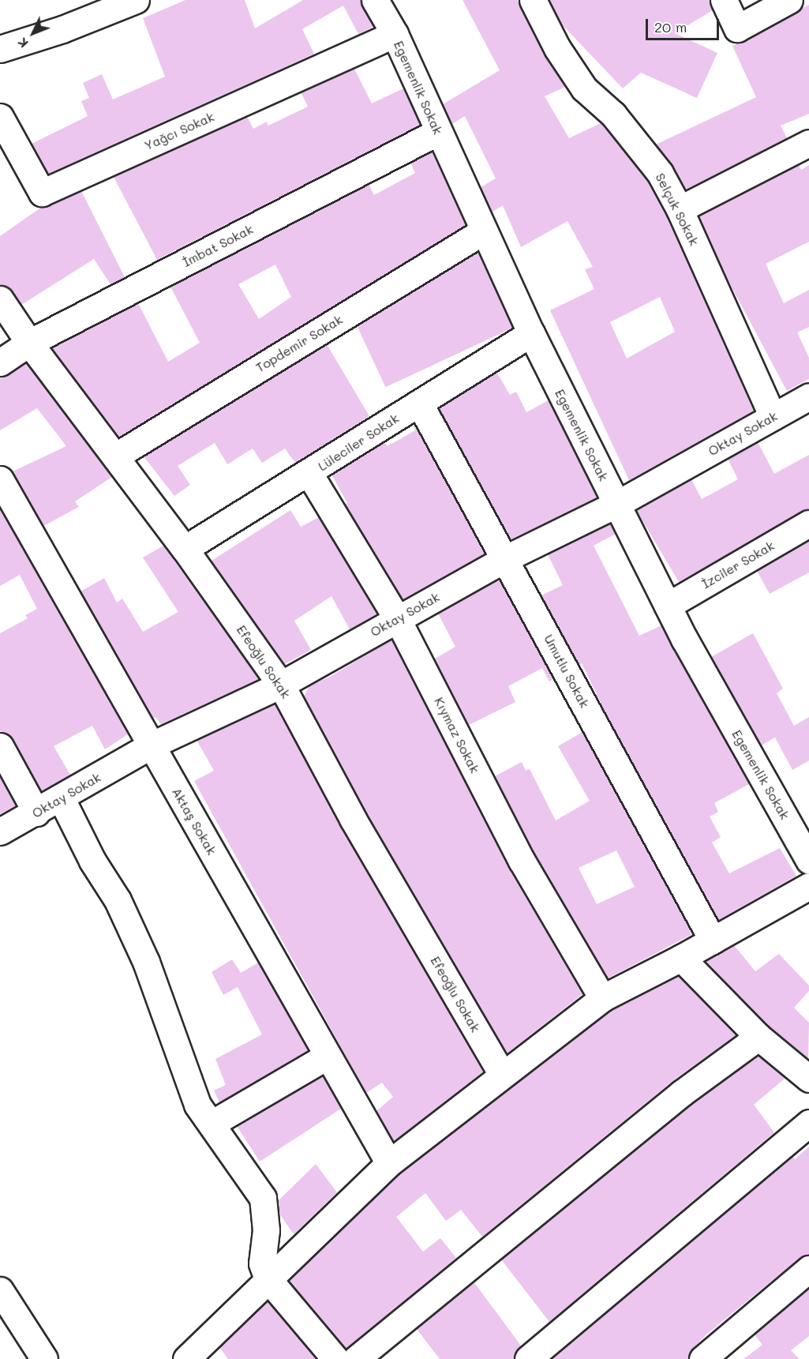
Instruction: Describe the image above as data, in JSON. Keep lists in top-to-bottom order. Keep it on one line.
{"streets":{"street":["Egemenlik Sokak","Yağcı Sokak","Selçuk Sokak","İmbat Sokak","Topdemir Sokak","Oktay Sokak","Lüleciler Sokak","İzciler Sokak","Efeoğlu Sokak","Umutlu Sokak","Kıymaz Sokak","Aktaş Sokak"]},"crossings":[["Egemenlik Sokak","Yağcı Sokak"],["Egemenlik Sokak","İmbat Sokak"],["Egemenlik Sokak","Topdemir Sokak"],["Egemenlik Sokak","Oktay Sokak"],["Egemenlik Sokak","Lüleciler Sokak"],["Egemenlik Sokak","İzciler Sokak"],["Selçuk Sokak","Oktay Sokak"],["İmbat Sokak","Efeoğlu Sokak"],["Topdemir Sokak","Efeoğlu Sokak"],["Oktay Sokak","Efeoğlu Sokak"],["Oktay Sokak","Umutlu Sokak"],["Oktay Sokak","Kıymaz Sokak"],["Oktay Sokak","Aktaş Sokak"],["Lüleciler Sokak","Efeoğlu Sokak"],["Lüleciler Sokak","Umutlu Sokak"],["Lüleciler Sokak","Kıymaz Sokak"]],"scale_bar":"20 m","north":"bottom left"}
